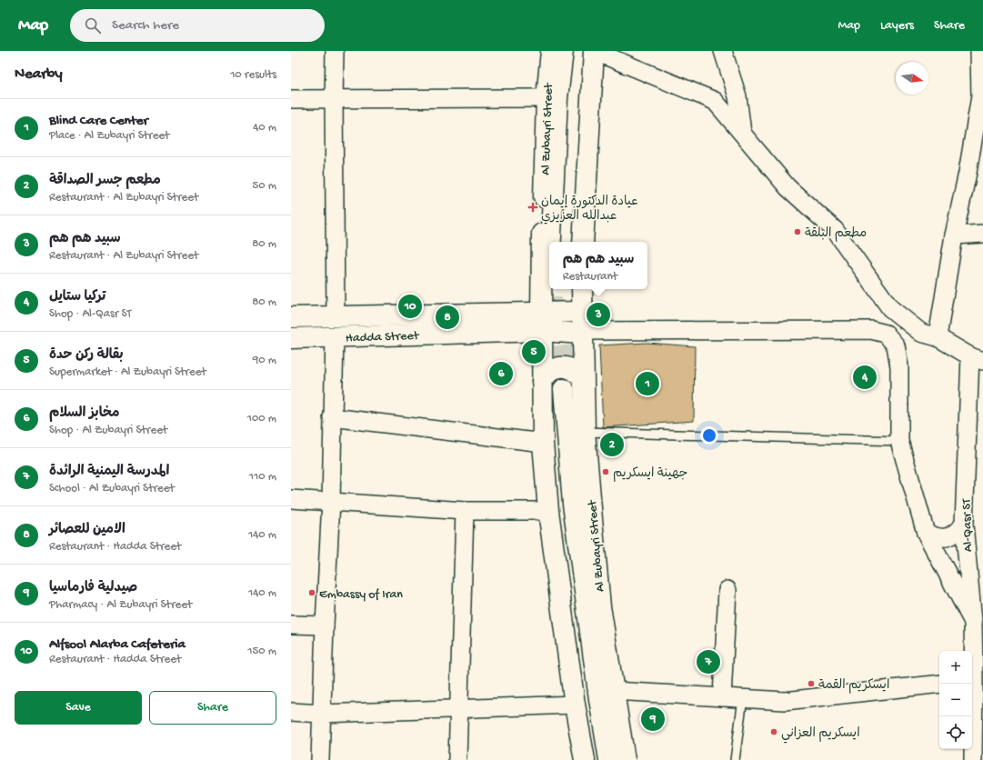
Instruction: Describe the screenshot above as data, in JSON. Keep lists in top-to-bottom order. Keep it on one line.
{"streets":{"main road":["Al Zubayri Street","Hadda Street"],"street":["Al-Qasr ST"]},"crossings":[["Al Zubayri Street","Hadda Street"]],"places":{"health":["عيادة الدكتورة إيمان عبدالله العزيزي"],"other":["مطعم البلقة","جهينة ايسكريم","Embassy of Iran","ايسكريم القمة","ايسكريم العزاني"]},"north":"right","page":{"header":"Map","search":"Search here","nav":["Map","Layers","Share"],"heading":["Nearby","10 results"],"list":[{"mark":"1","name":"Blind Care Center","note":"Place · Al Zubayri Street","value":"40 m"},{"mark":"2","name":"مطعم جسر الصداقة","note":"Restaurant · Al Zubayri Street","value":"50 m"},{"mark":"3","name":"سبيد هم هم","note":"Restaurant · Al Zubayri Street","value":"80 m"},{"mark":"4","name":"تركيا ستايل","note":"Shop · Al-Qasr ST","value":"80 m"},{"mark":"5","name":"بقالة ركن حدة","note":"Supermarket · Al Zubayri Street","value":"90 m"},{"mark":"6","name":"مخابز السلام","note":"Shop · Al Zubayri Street","value":"100 m"},{"mark":"7","name":"المدرسة اليمنية الرائدة","note":"School · Al Zubayri Street","value":"110 m"},{"mark":"8","name":"الامين للعصائر","note":"Restaurant · Hadda Street","value":"140 m"},{"mark":"9","name":"صيدلية فارماسيا","note":"Pharmacy · Al Zubayri Street","value":"140 m"},{"mark":"10","name":"Alfsool Alarba Cafeteria","note":"Restaurant · Hadda Street","value":"150 m"}],"popup":["سبيد هم هم","Restaurant"],"pins":["10","3","8","5","6","4","1","2","7","9"],"map_buttons":["+","−"],"buttons":["Save","Share"]}}
